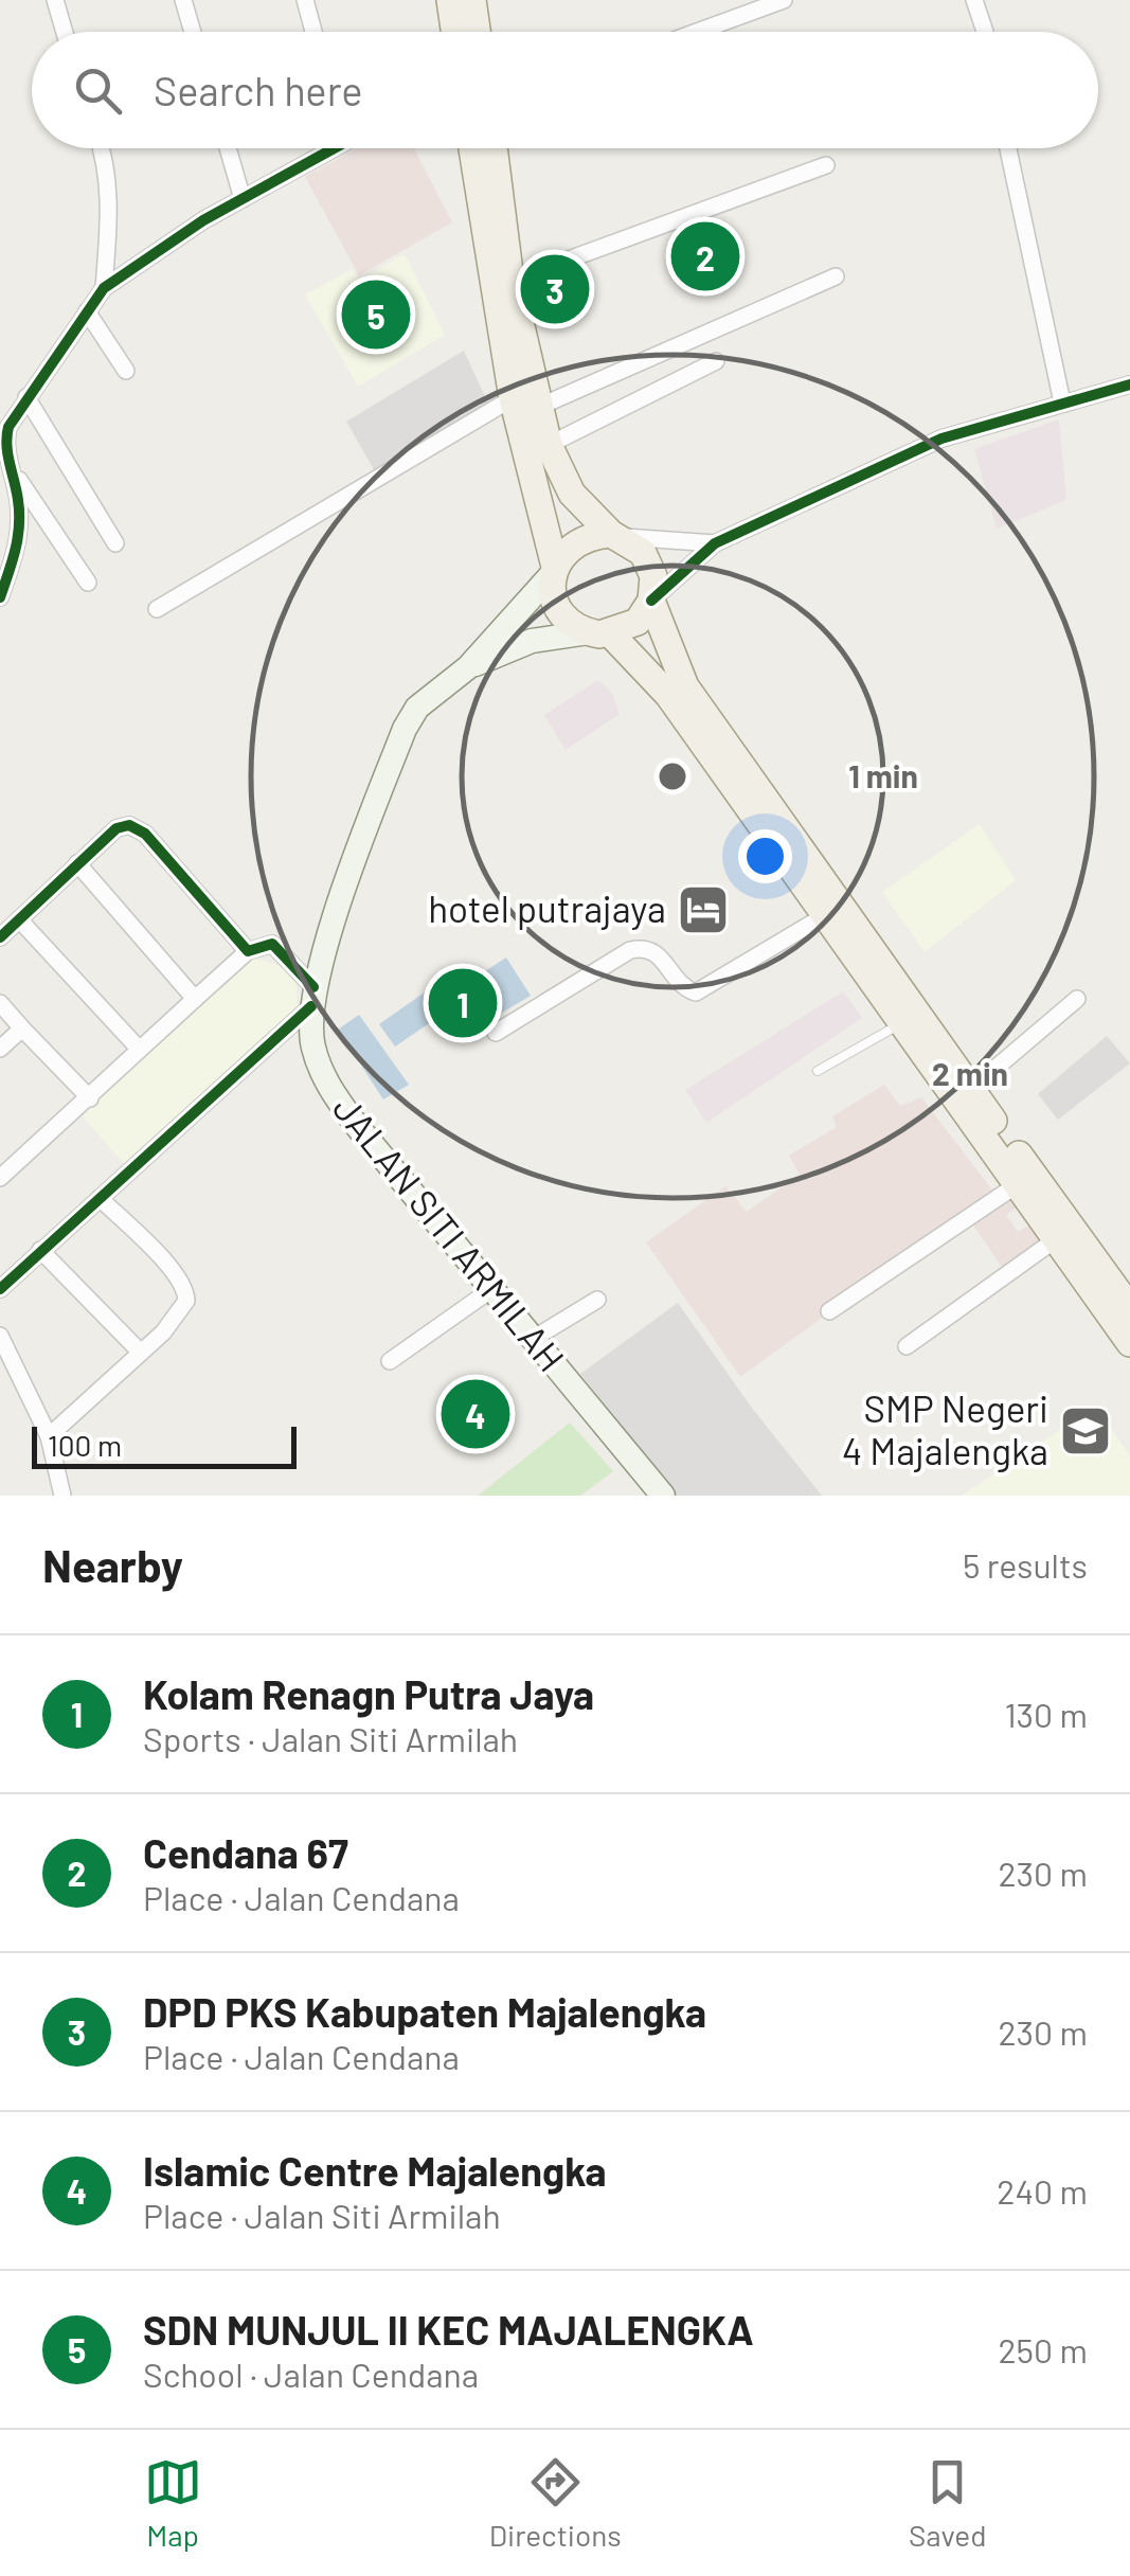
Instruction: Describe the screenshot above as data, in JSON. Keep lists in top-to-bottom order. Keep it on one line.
{"streets":{"main road":["JALAN SITI ARMILAH"]},"places":{"hotel":["hotel putrajaya"],"school or university":["SMP Negeri 4 Majalengka"]},"scale_bar":"100 m","page":{"search":"Search here","pins":["2","3","5","1","4"],"scale":"100 m","heading":["Nearby","5 results"],"list":[{"mark":"1","name":"Kolam Renagn Putra Jaya","note":"Sports · Jalan Siti Armilah","value":"130 m"},{"mark":"2","name":"Cendana 67","note":"Place · Jalan Cendana","value":"230 m"},{"mark":"3","name":"DPD PKS Kabupaten Majalengka","note":"Place · Jalan Cendana","value":"230 m"},{"mark":"4","name":"Islamic Centre Majalengka","note":"Place · Jalan Siti Armilah","value":"240 m"},{"mark":"5","name":"SDN MUNJUL II KEC MAJALENGKA","note":"School · Jalan Cendana","value":"250 m"}],"nav":["Map","Directions","Saved"]},"rings":["1 min","2 min"]}
